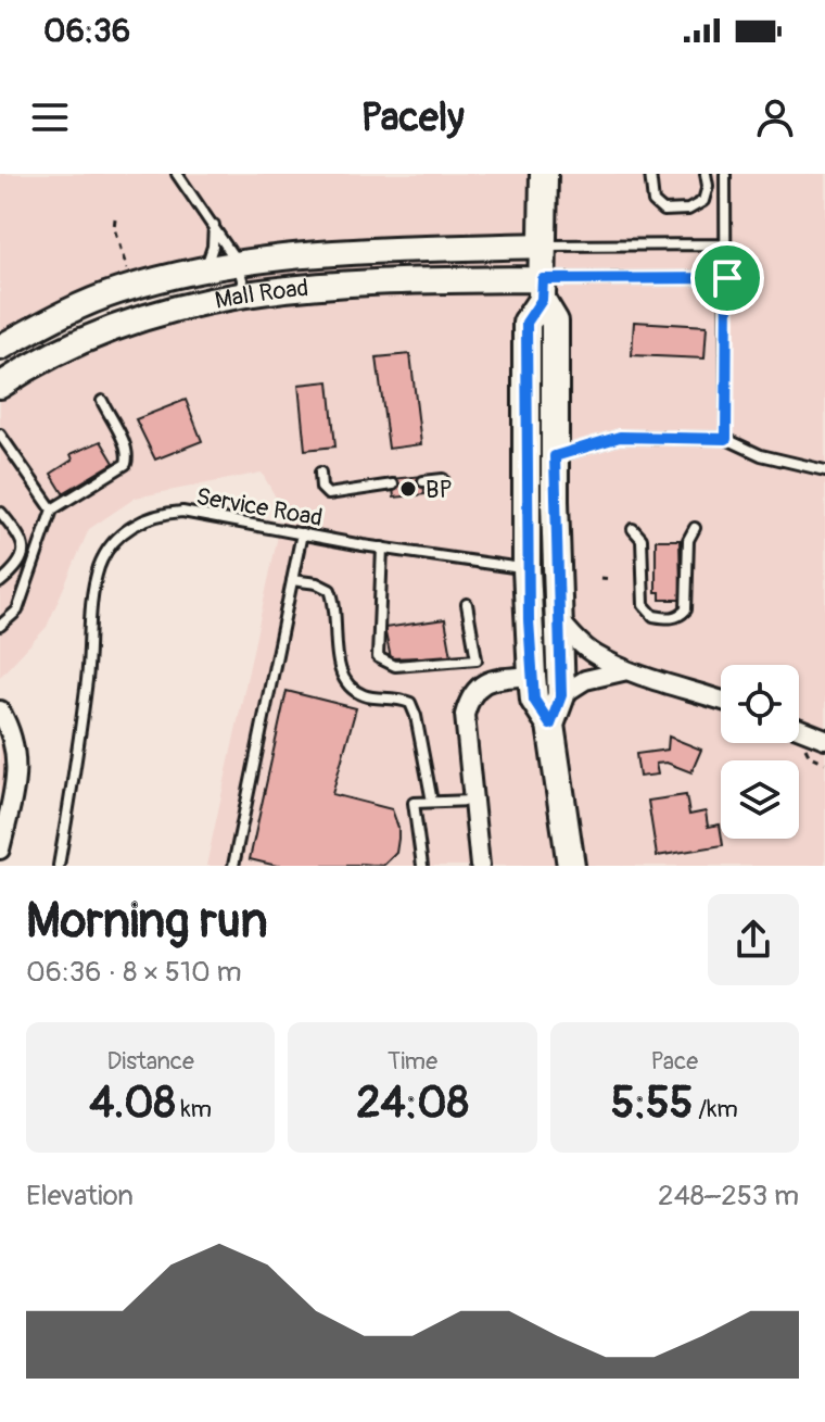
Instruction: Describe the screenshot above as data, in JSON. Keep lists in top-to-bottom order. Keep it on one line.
{"streets":{"main road":["Mall Road"],"lane":["Service Road"]},"places":["BP"],"page":{"status":"06:36","header":"Pacely","heading":["Morning run","06:36 · 8 × 510 m"],"stats":[["Distance","4.08 km"],["Time","24:08"],["Pace","5:55 /km"]],"chart":["Elevation","248–253 m"]}}
